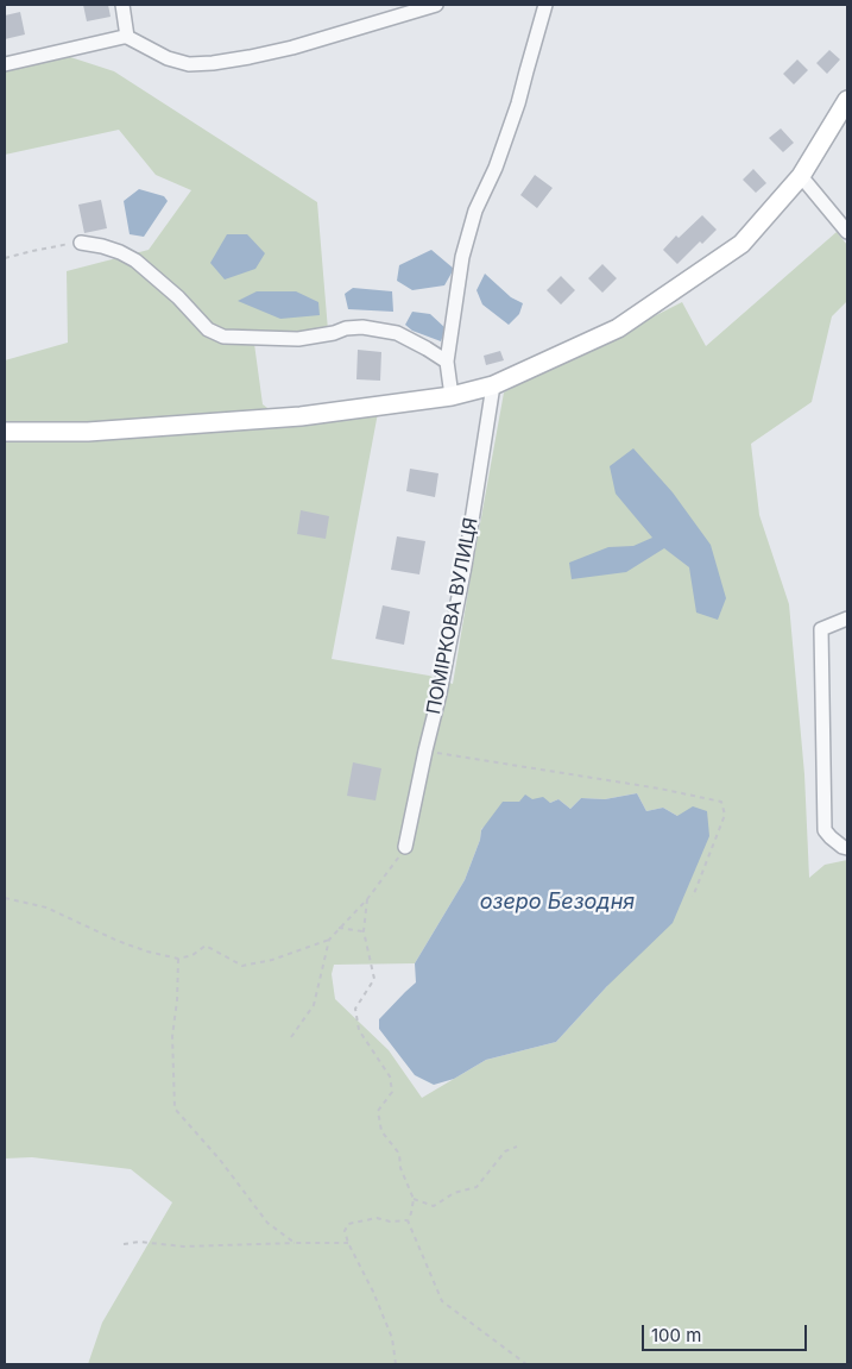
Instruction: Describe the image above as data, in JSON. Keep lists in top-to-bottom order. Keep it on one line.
{"streets":{"street":["ПОМІРКОВА ВУЛИЦЯ"]},"water":["озеро Безодня"],"scale_bar":"100 m"}
